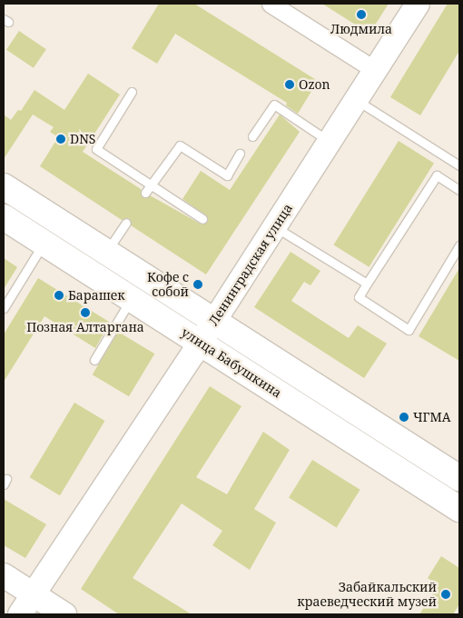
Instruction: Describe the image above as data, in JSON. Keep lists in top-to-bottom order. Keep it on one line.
{"streets":{"main road":["Ленинградская улица","улица Бабушкина"]},"crossings":[["Ленинградская улица","улица Бабушкина"]],"places":["Людмила","Ozon","DNS","Кофе с собой","Барашек","Позная Алтаргана","ЧГМА","Забайкальский краеведческий музей"]}
